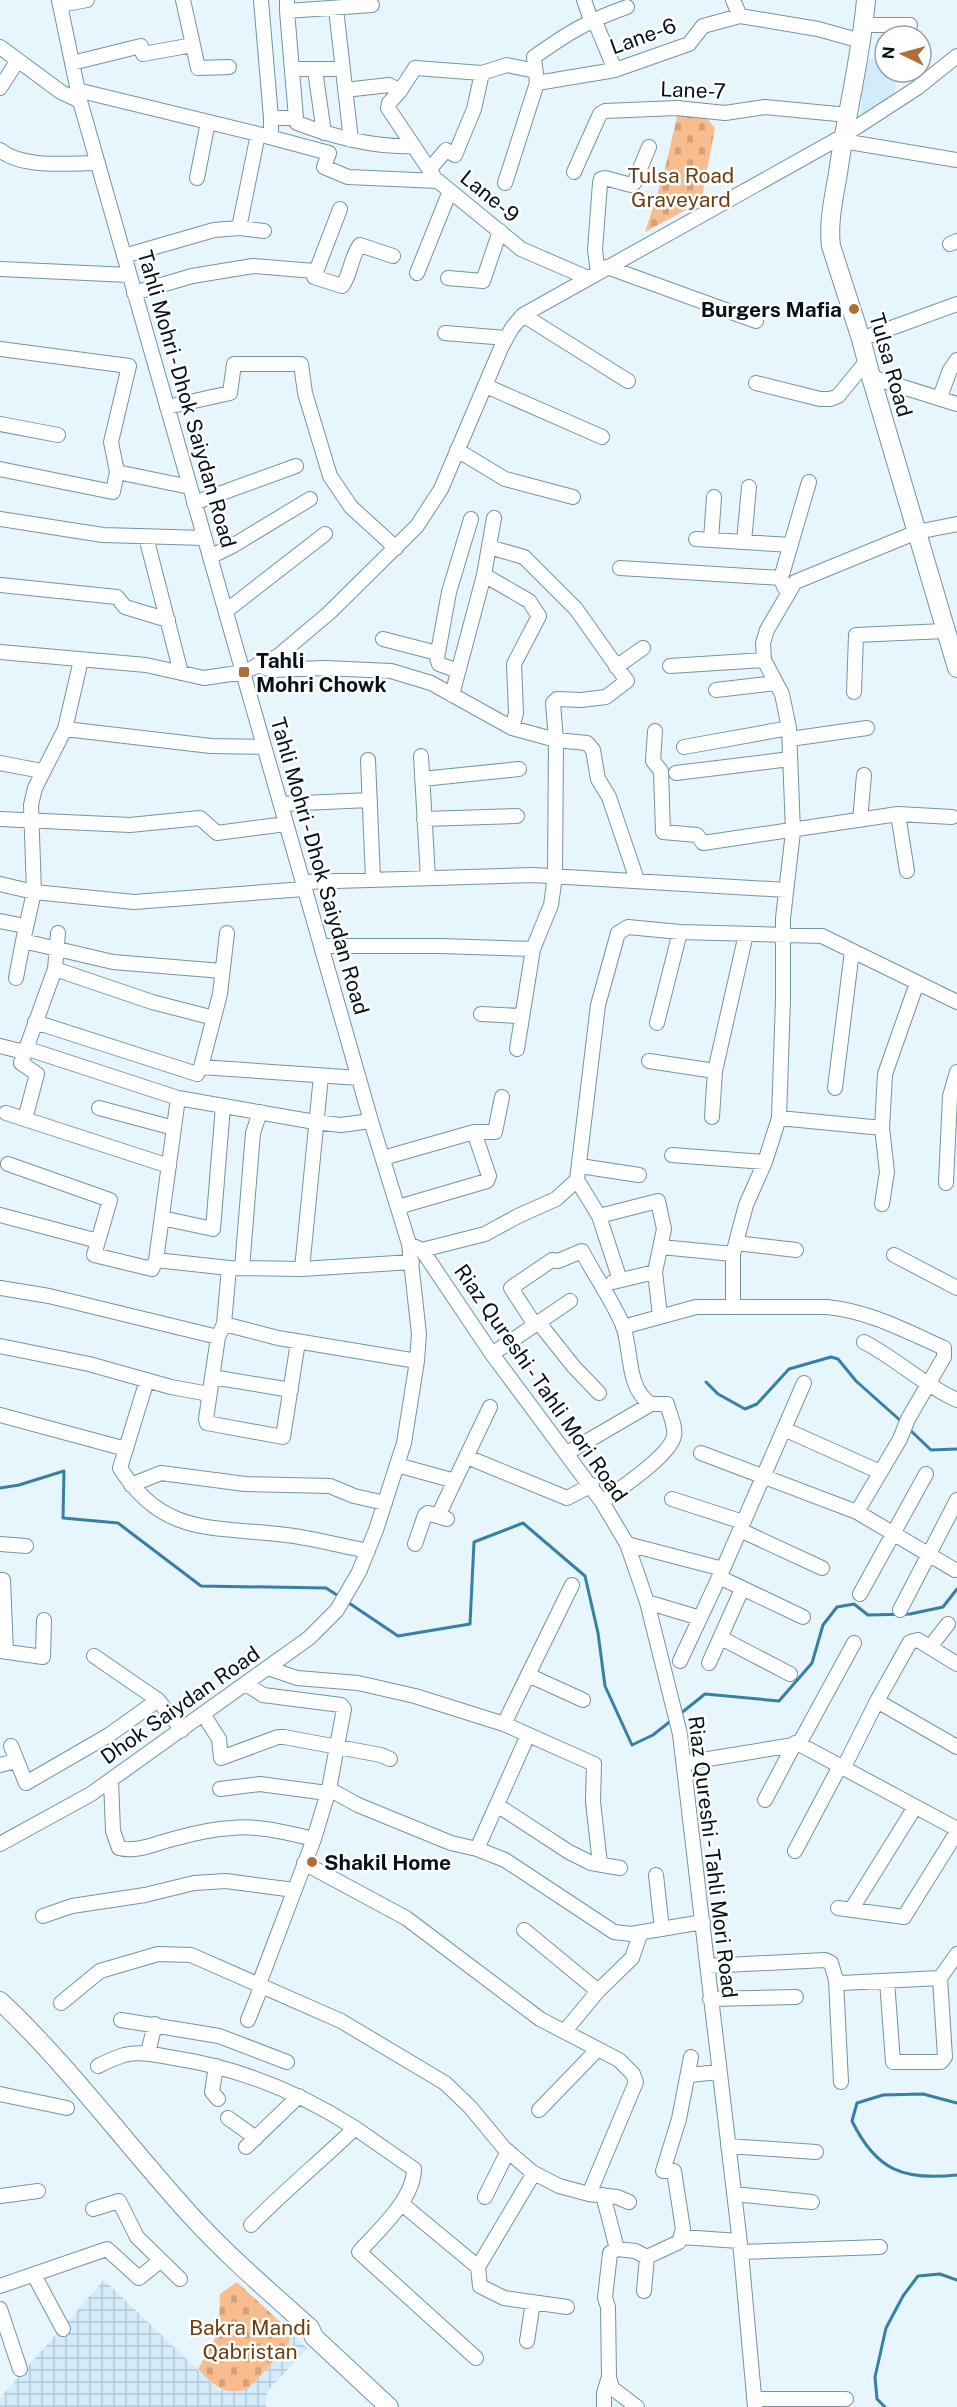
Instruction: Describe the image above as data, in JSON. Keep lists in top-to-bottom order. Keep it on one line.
{"streets":{"main road":["Tulsa Road"],"street":["Lane-6","Lane-7","Lane-9","Tahli Mohri - Dhok Saiydan Road","Riaz Qureshi - Tahli Mori Road","Dhok Saiydan Road"]},"crossings":[["Lane-6","Tulsa Road"],["Lane-7","Tulsa Road"],["Tahli Mohri - Dhok Saiydan Road","Riaz Qureshi - Tahli Mori Road"],["Tahli Mohri - Dhok Saiydan Road","Dhok Saiydan Road"]],"parks":["Tulsa Road Graveyard","Bakra Mandi Qabristan"],"places":{"other":["Burgers Mafia","Shakil Home"],"transit":["Tahli Mohri Chowk"]},"north":"left"}
